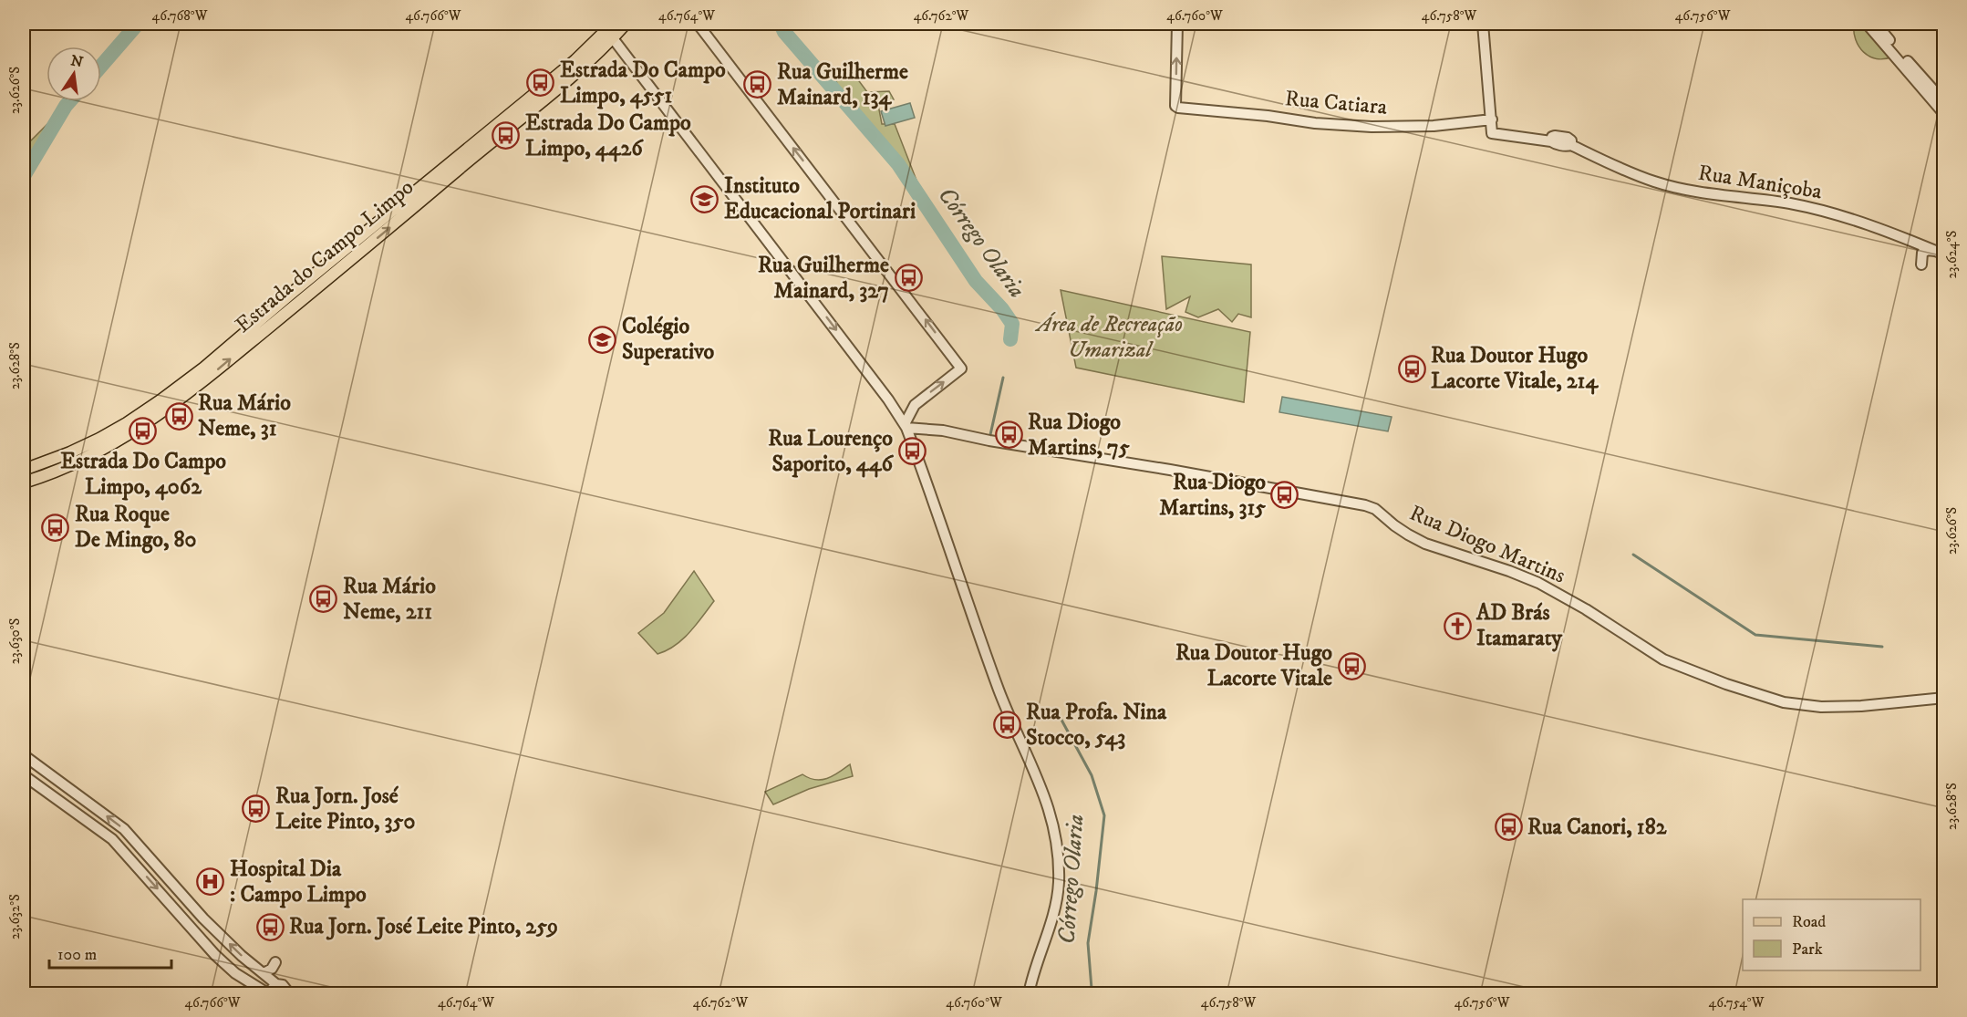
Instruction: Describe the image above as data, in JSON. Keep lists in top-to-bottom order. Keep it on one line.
{"streets":{"main road":["Estrada do Campo Limpo"],"street":["Rua Catiara","Rua Maniçoba","Rua Diogo Martins"]},"crossings":[["Rua Catiara","Rua Maniçoba"]],"one_way":["Rua Catiara"],"water":["Córrego Olaria"],"parks":["Área de Recreação Umarizal"],"places":{"bus stop":["Estrada Do Campo Limpo, 4551","Rua Guilherme Mainard, 134","Estrada Do Campo Limpo, 4426","Rua Guilherme Mainard, 327","Rua Doutor Hugo Lacorte Vitale, 214","Rua Mário Neme, 31","Estrada Do Campo Limpo, 4062","Rua Diogo Martins, 75","Rua Lourenço Saporito, 446","Rua Diogo Martins, 315","Rua Roque De Mingo, 80","Rua Mário Neme, 211","Rua Doutor Hugo Lacorte Vitale","Rua Profa. Nina Stocco, 543","Rua Jorn. José Leite Pinto, 350","Rua Canori, 182","Rua Jorn. José Leite Pinto, 259"],"school or university":["Instituto Educacional Portinari","Colégio Superativo"],"church":["AD Brás Itamaraty"],"hospital":["Hospital Dia : Campo Limpo"]},"legend":["Road","Park"],"scale_bar":"100 m","north":"top","coordinates":["46.768°W","46.766°W","46.764°W","46.762°W","46.760°W","46.758°W","46.756°W","23.626°S","23.624°S","23.628°S","23.630°S","23.632°S","46.754°W"]}
